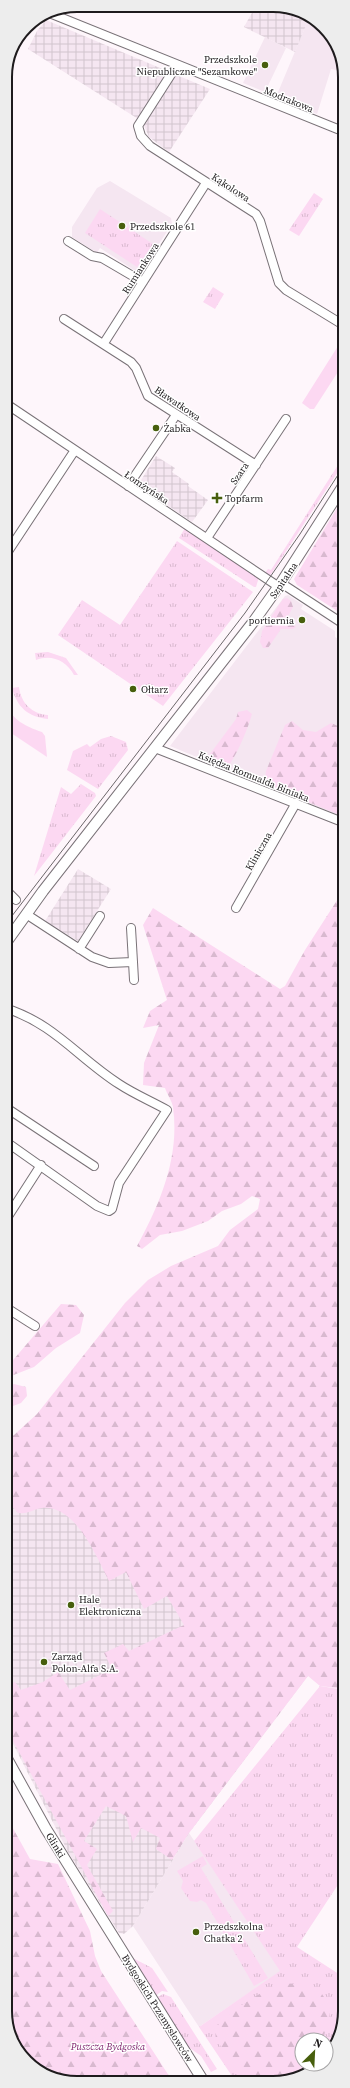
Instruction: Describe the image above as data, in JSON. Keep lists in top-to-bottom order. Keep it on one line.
{"streets":{"street":["Modrakowa","Kąkolowa","Rumiankowa","Bławatkowa","Szara","Łomżyńska","Szpitalna","Księdza Romualda Biniaka","Kliniczna","Glinki","Bydgoskich Przemysłowców"]},"crossings":[["Modrakowa","Kąkolowa"],["Kąkolowa","Rumiankowa"],["Rumiankowa","Bławatkowa"],["Bławatkowa","Szara"],["Szara","Łomżyńska"],["Łomżyńska","Szpitalna"],["Szpitalna","Księdza Romualda Biniaka"],["Księdza Romualda Biniaka","Kliniczna"],["Glinki","Bydgoskich Przemysłowców"]],"parks":["Puszcza Bydgoska"],"places":{"other":["Przedszkole Niepubliczne \"Sezamkowe\"","Przedszkole 61","Żabka","portiernia","Ołtarz","Hale Elektroniczna","Zarząd Polon-Alfa S.A.","Przedszkolna Chatka 2"],"health":["Topfarm"]},"north":"top right"}
